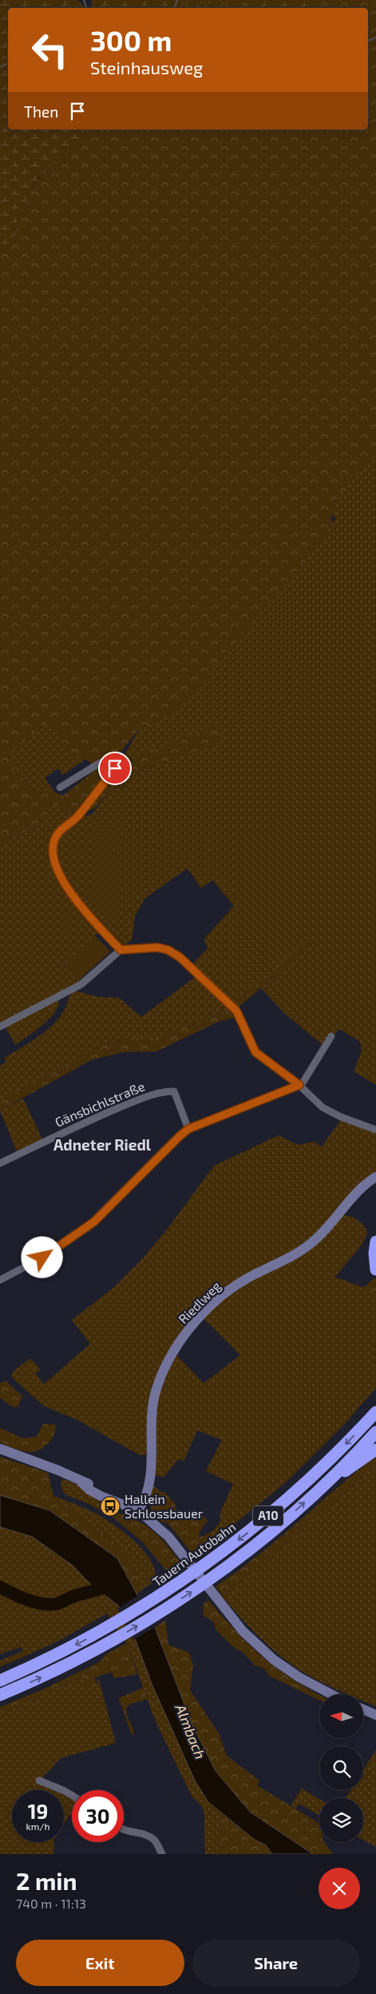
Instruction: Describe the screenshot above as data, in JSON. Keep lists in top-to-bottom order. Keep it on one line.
{"streets":{"highway":["A10","Tauern Autobahn"],"main road":["Riedlweg"],"street":["Gänsbichlstraße"]},"districts":["Adneter Riedl"],"water":["Almbach"],"places":{"bus stop":["Hallein Schlossbauer"]},"north":"left","page":{"turn":["300 m","Steinhausweg"],"then":"Then","speed":"19 km/h","limit":"30","heading":["2 min","740 m · 11:13"],"buttons":["Exit","Share"]}}
